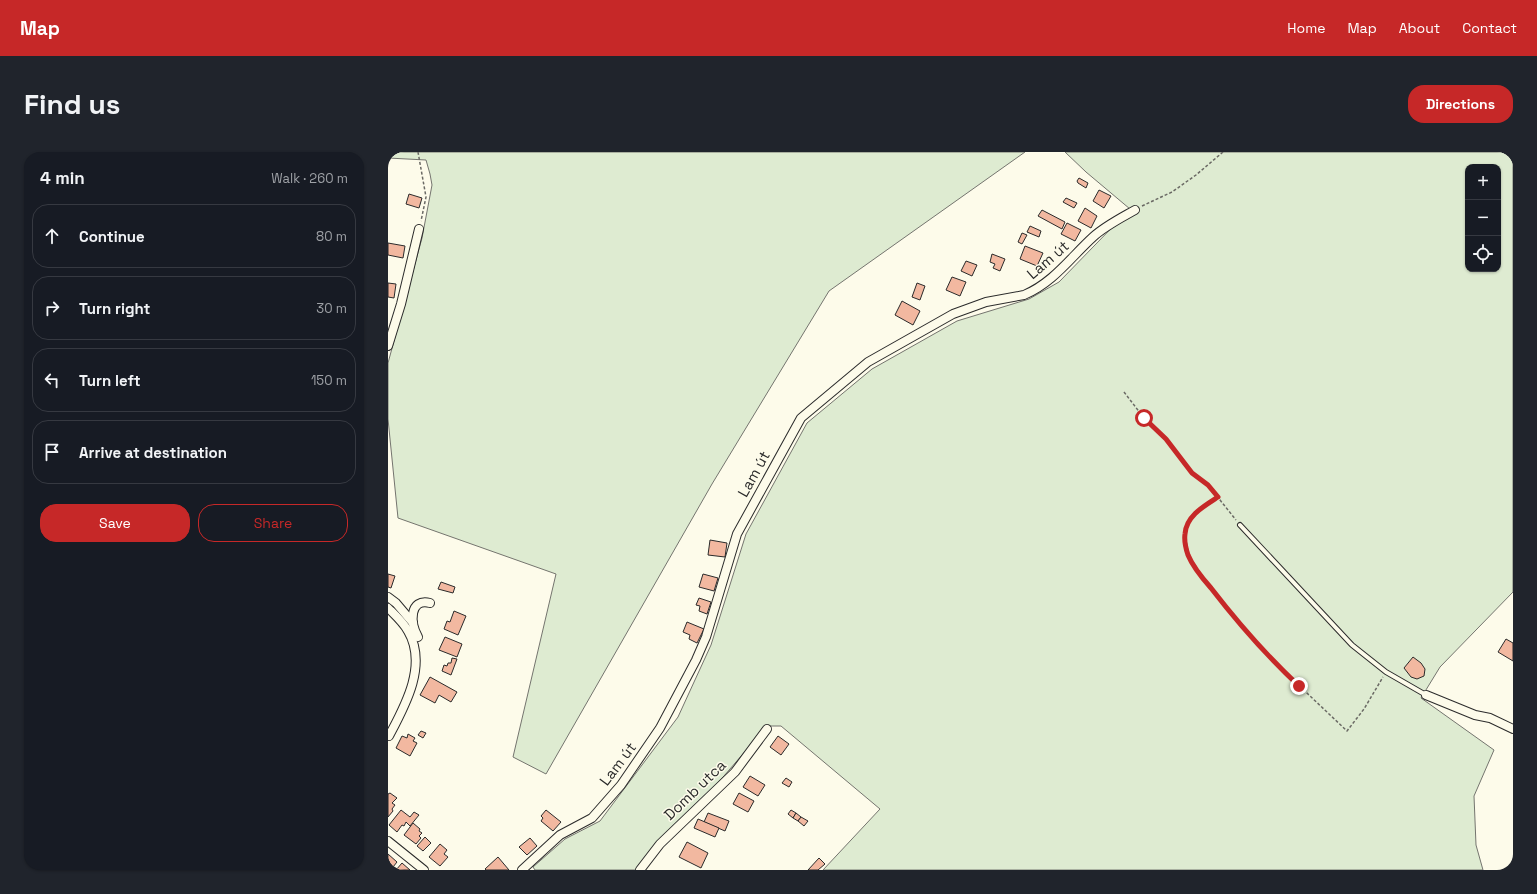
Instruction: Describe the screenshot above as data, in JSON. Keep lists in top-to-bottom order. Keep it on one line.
{"streets":{"street":["Lam út","Domb utca"]},"page":{"header":"Map","nav":["Home","Map","About","Contact"],"buttons":["Directions",["Save","Share"]],"title":"Find us","heading":["4 min","Walk · 260 m"],"map_buttons":["+","−"],"list":[["Continue","80 m"],["Turn right","30 m"],["Turn left","150 m"],"Arrive at destination"]}}
